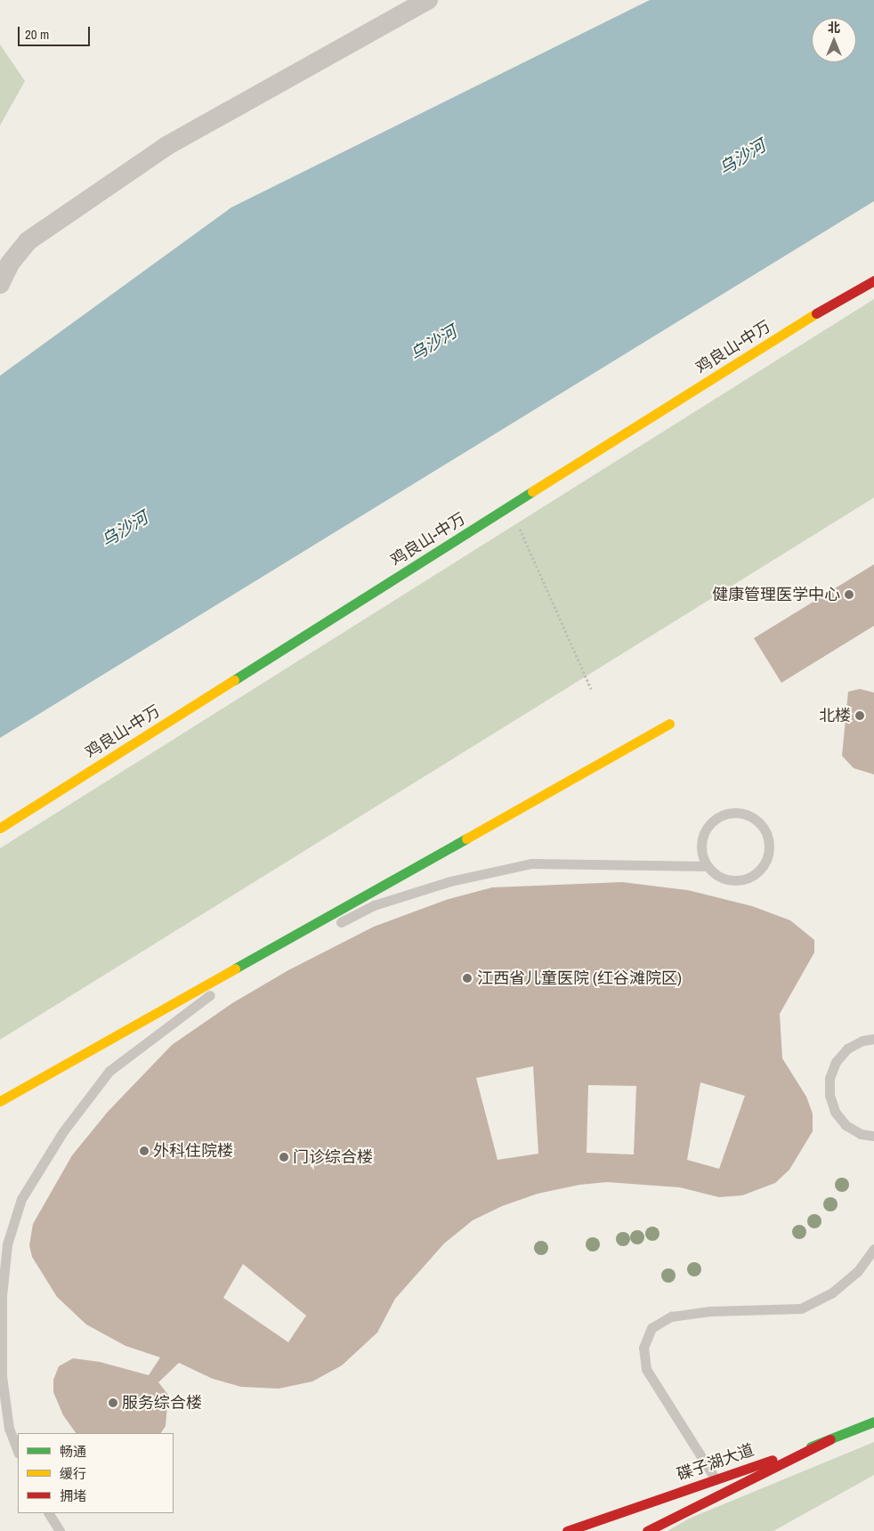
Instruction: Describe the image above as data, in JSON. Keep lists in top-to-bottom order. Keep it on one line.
{"streets":{"main road":["鸡良山-中万","碟子湖大道"]},"water":["乌沙河"],"places":["健康管理医学中心","北楼","江西省儿童医院 (红谷滩院区)","外科住院楼","门诊综合楼","服务综合楼"],"legend":["畅通","缓行","拥堵"],"scale_bar":"20 m","north":"top"}
